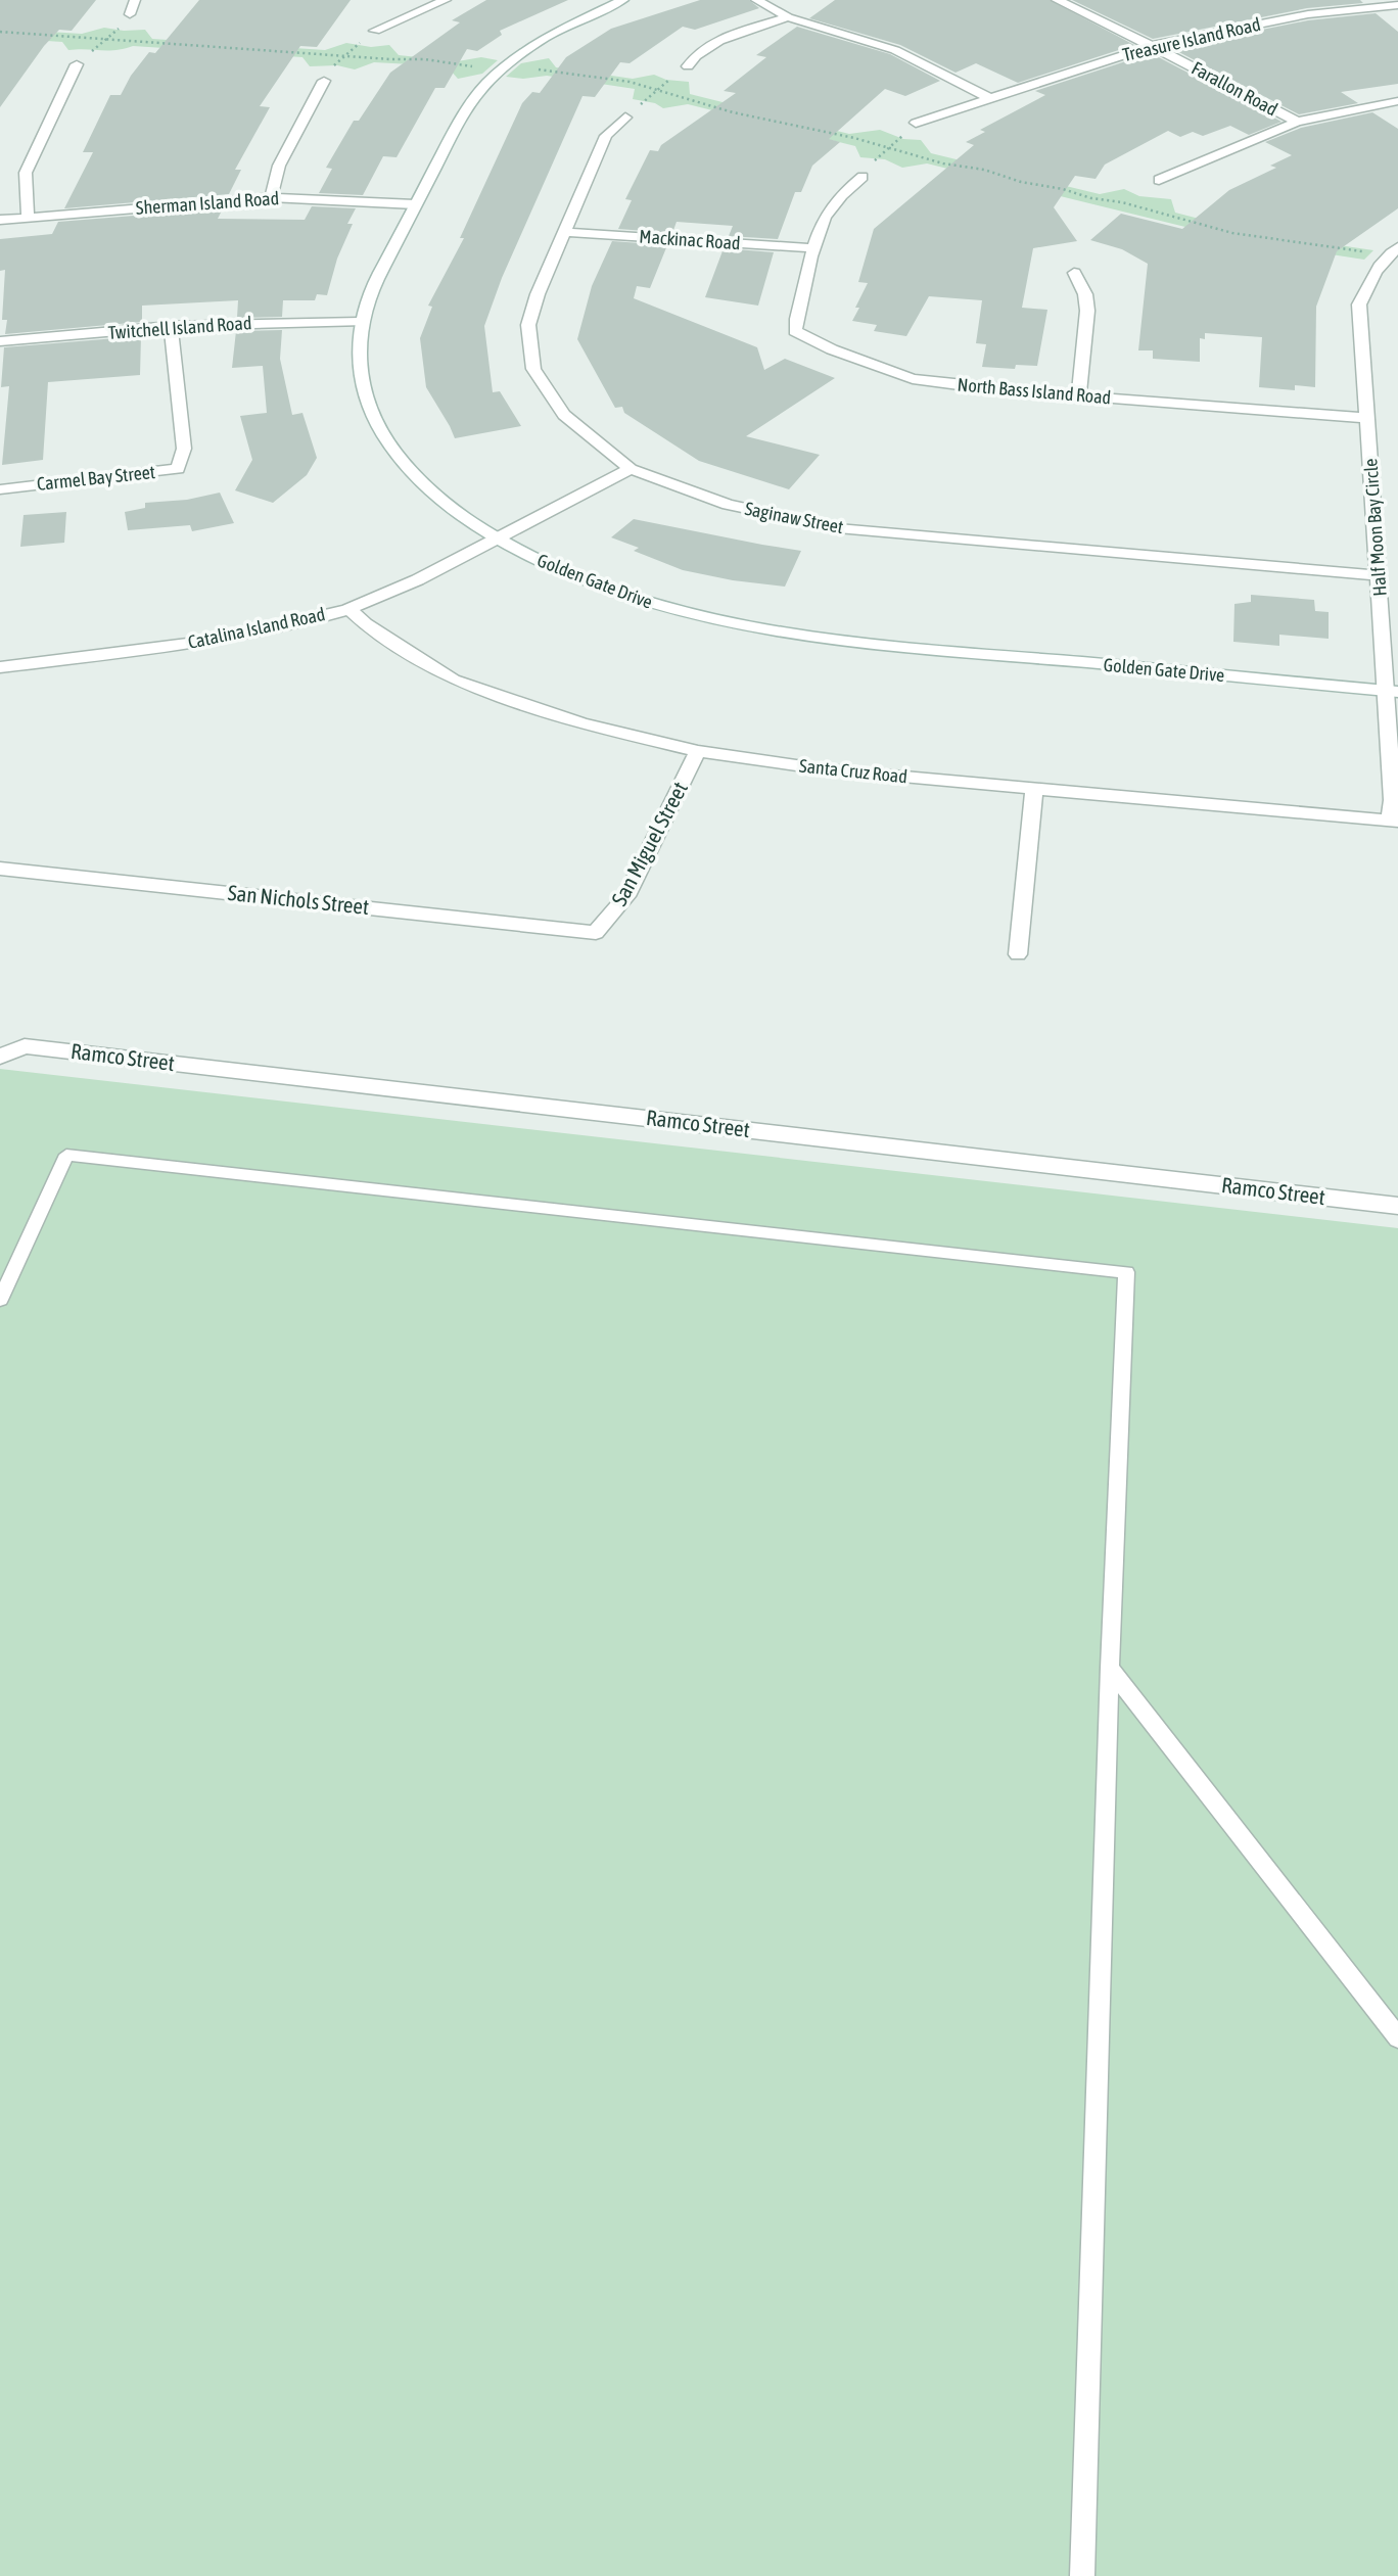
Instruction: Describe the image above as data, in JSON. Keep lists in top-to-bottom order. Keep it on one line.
{"streets":{"street":["Treasure Island Road","Farallon Road","Sherman Island Road","Mackinac Road","Twitchell Island Road","North Bass Island Road","Carmel Bay Street","Saginaw Street","Half Moon Bay Circle","Golden Gate Drive","Catalina Island Road","Santa Cruz Road","San Miguel Street","San Nichols Street","Ramco Street"]},"crossings":[["Treasure Island Road","Farallon Road"],["Sherman Island Road","Golden Gate Drive"],["Mackinac Road","North Bass Island Road"],["Mackinac Road","Saginaw Street"],["Twitchell Island Road","Carmel Bay Street"],["Twitchell Island Road","Golden Gate Drive"],["North Bass Island Road","Half Moon Bay Circle"],["Saginaw Street","Half Moon Bay Circle"],["Saginaw Street","Catalina Island Road"],["Half Moon Bay Circle","Golden Gate Drive"],["Half Moon Bay Circle","Santa Cruz Road"],["Golden Gate Drive","Catalina Island Road"],["Catalina Island Road","Santa Cruz Road"],["Santa Cruz Road","San Miguel Street"],["San Miguel Street","San Nichols Street"]]}
